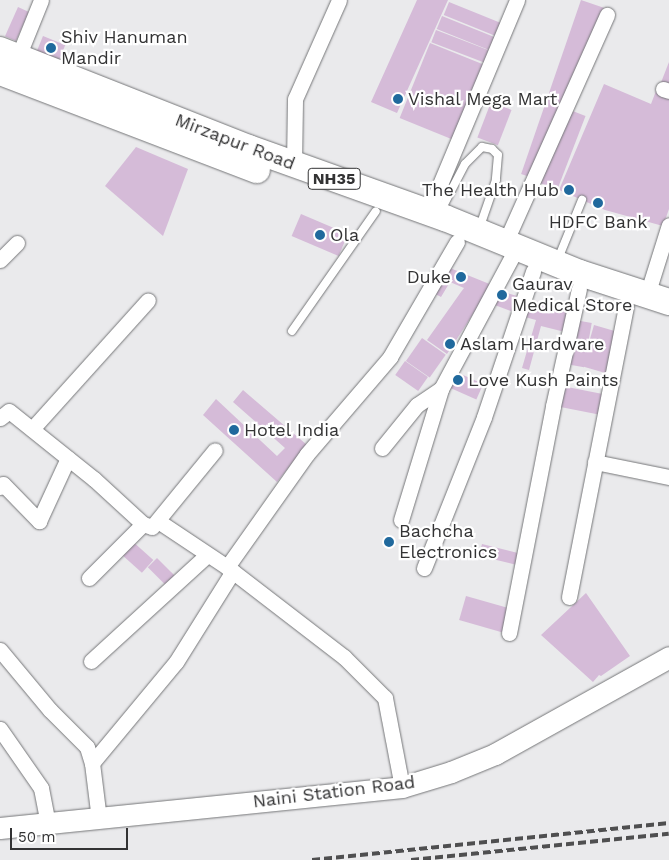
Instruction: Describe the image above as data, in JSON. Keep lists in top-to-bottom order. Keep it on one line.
{"streets":{"highway":["Mirzapur Road","NH35"],"street":["Naini Station Road"]},"places":["Shiv Hanuman Mandir","Vishal Mega Mart","The Health Hub","HDFC Bank","Ola","Duke","Gaurav Medical Store","Aslam Hardware","Love Kush Paints","Hotel India","Bachcha Electronics"],"scale_bar":"50 m"}
